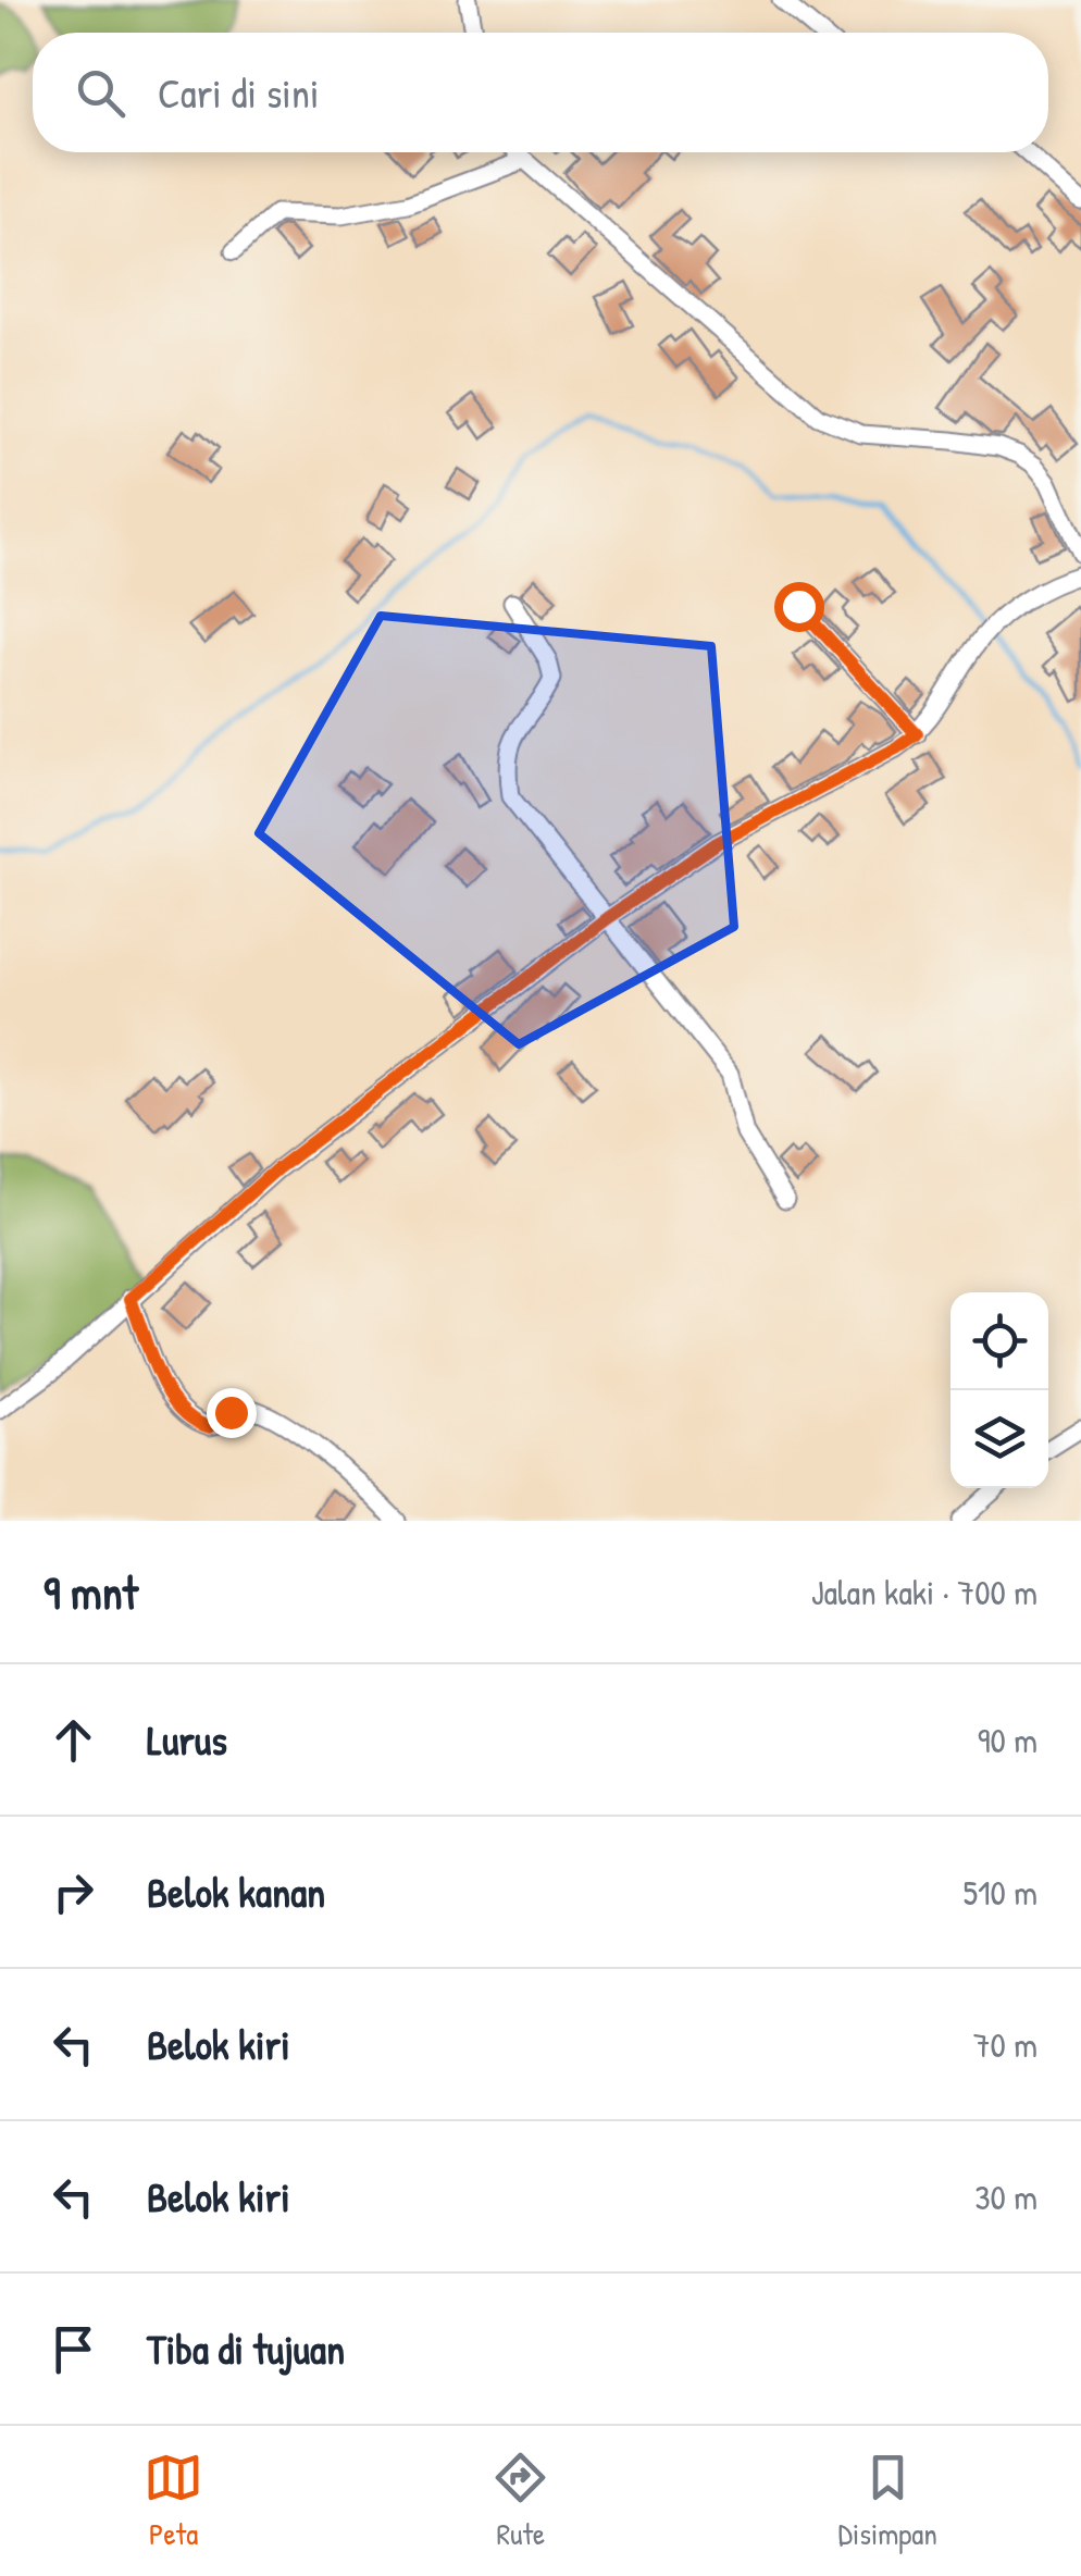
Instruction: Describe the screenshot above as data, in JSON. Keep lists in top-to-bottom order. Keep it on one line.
{"page":{"search":"Cari di sini","heading":["9 mnt","Jalan kaki · 700 m"],"list":[["Lurus","90 m"],["Belok kanan","510 m"],["Belok kiri","70 m"],["Belok kiri","30 m"],"Tiba di tujuan"],"nav":["Peta","Rute","Disimpan"]}}
